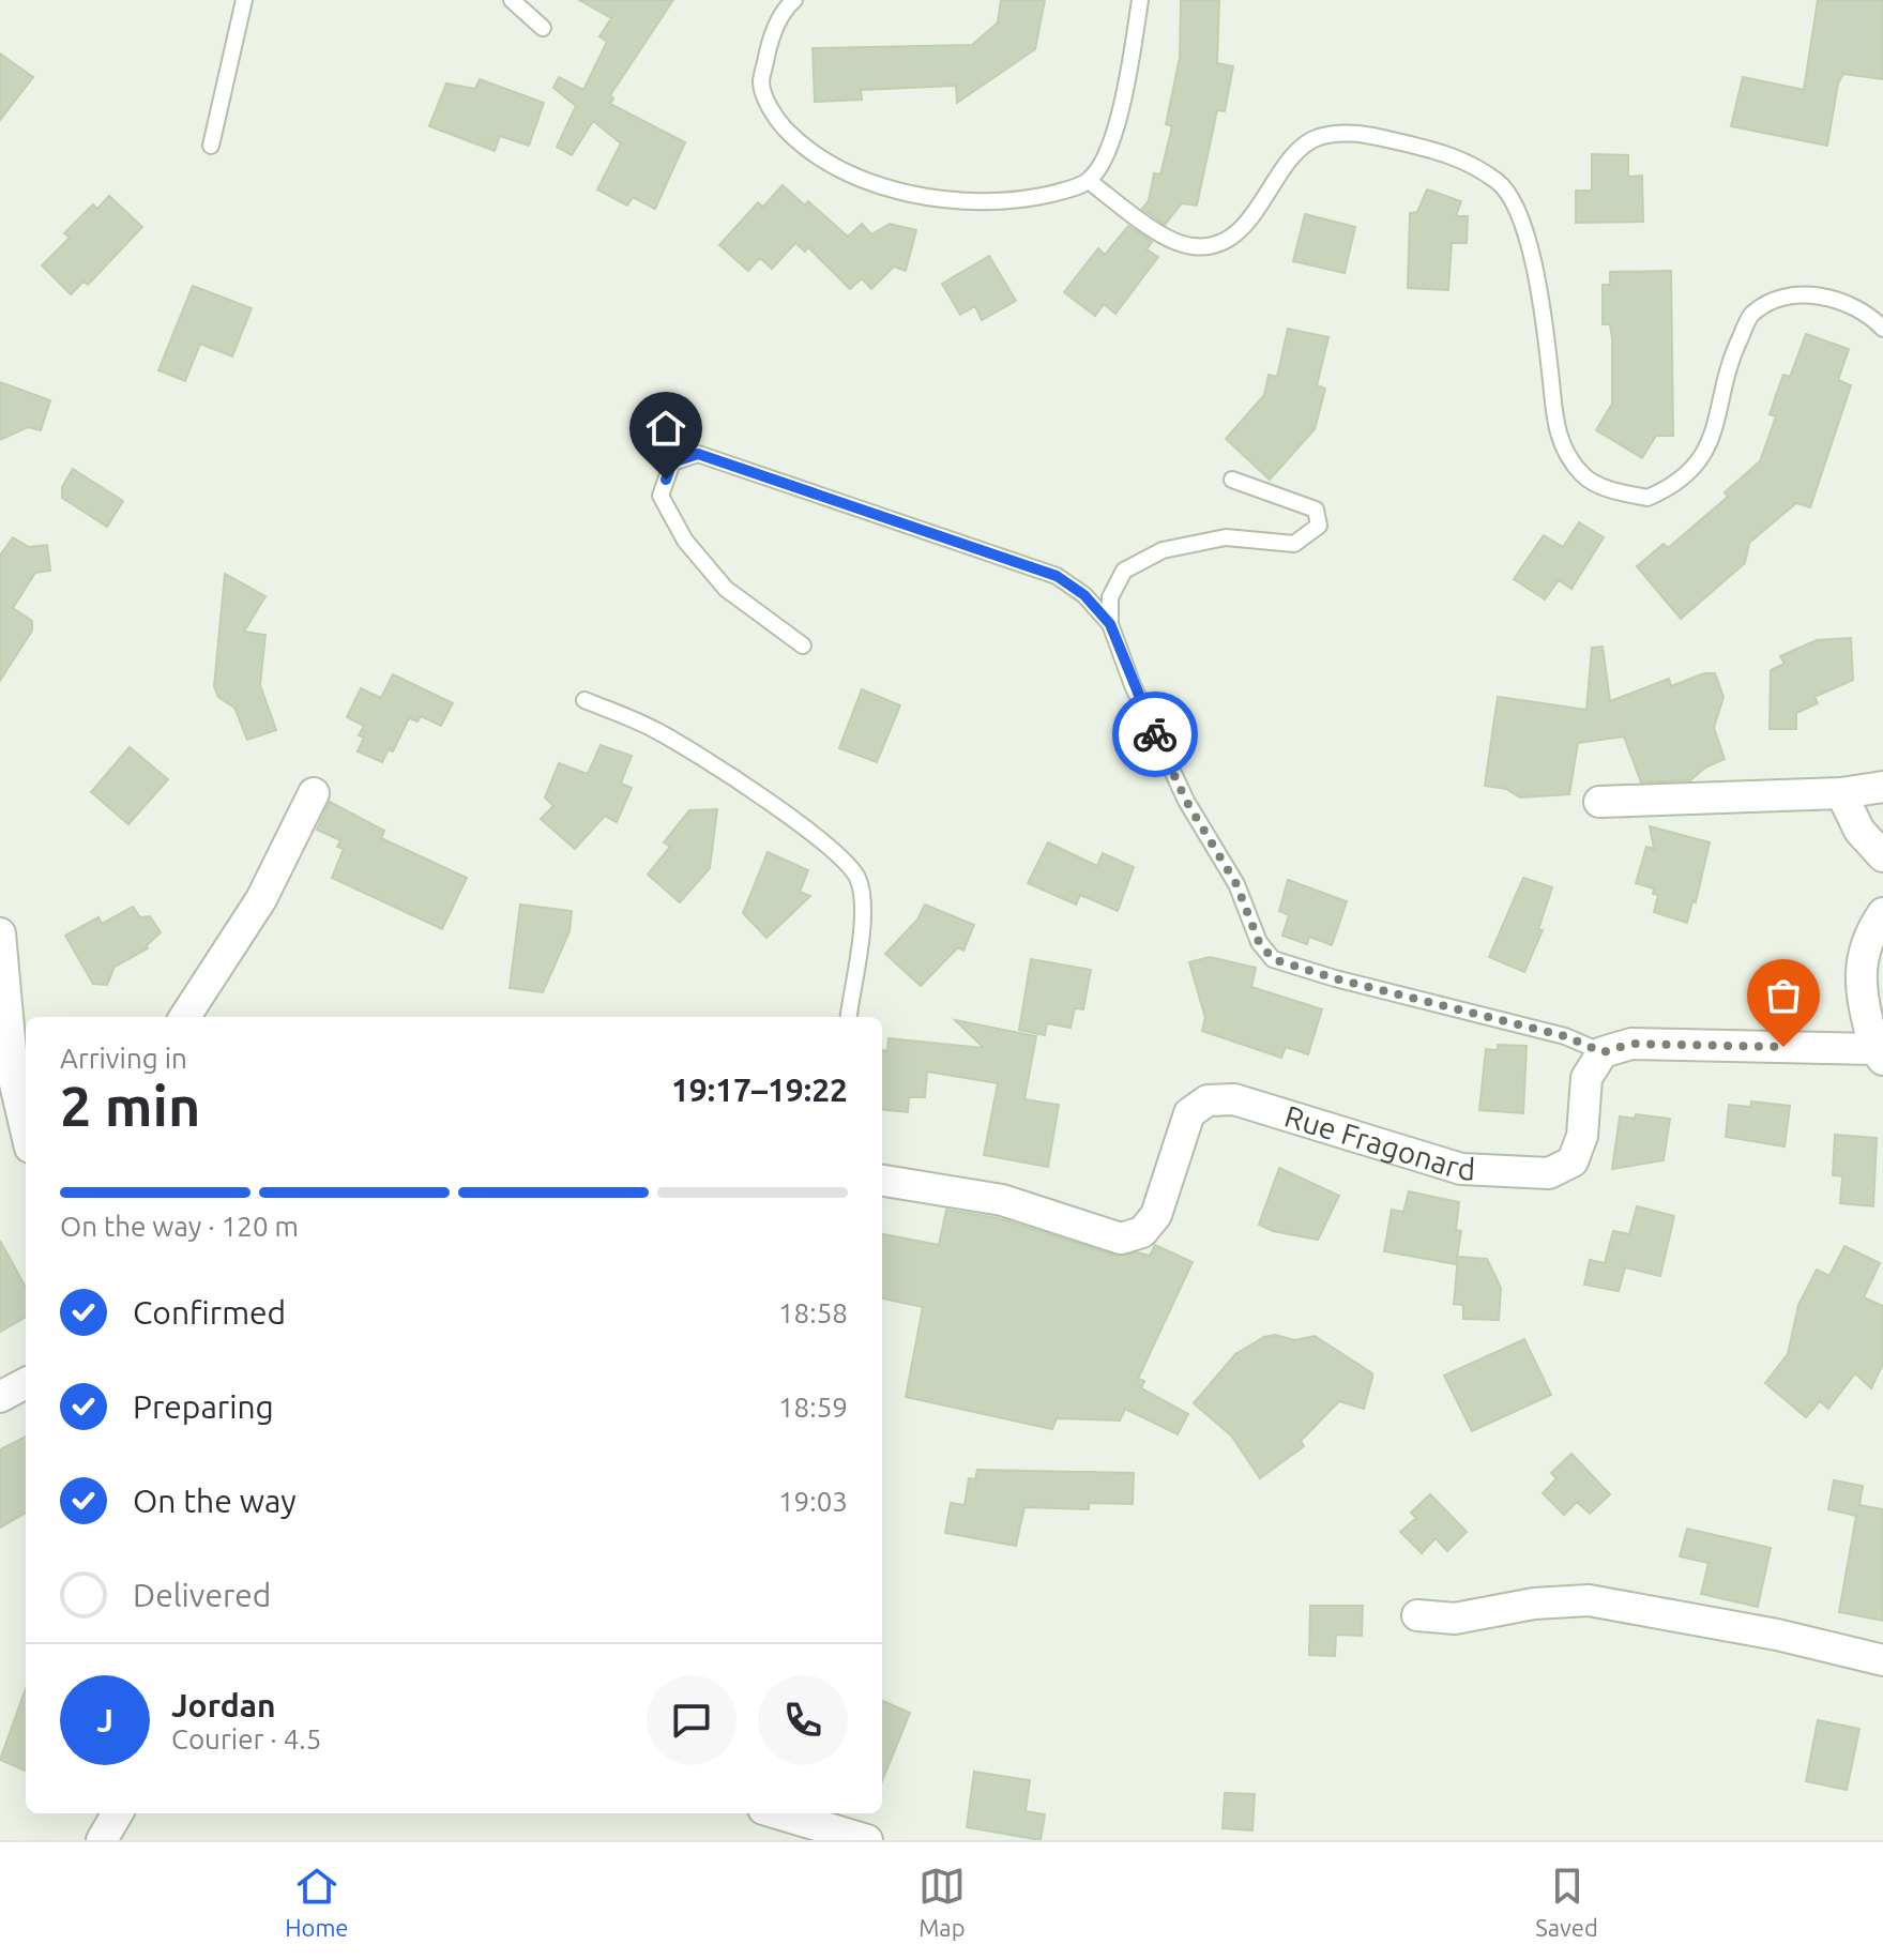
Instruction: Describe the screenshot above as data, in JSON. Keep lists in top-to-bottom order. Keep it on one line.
{"streets":{"street":["Rue Fragonard"]},"page":{"heading":["2 min","Arriving in","19:17–19:22"],"panel":["Jordan","Courier · 4.5"],"bar":"On the way · 120 m","list":[["Confirmed","18:58"],["Preparing","18:59"],["On the way","19:03"],"Delivered"],"round":"J","tabs":["Home","Map","Saved"]}}
